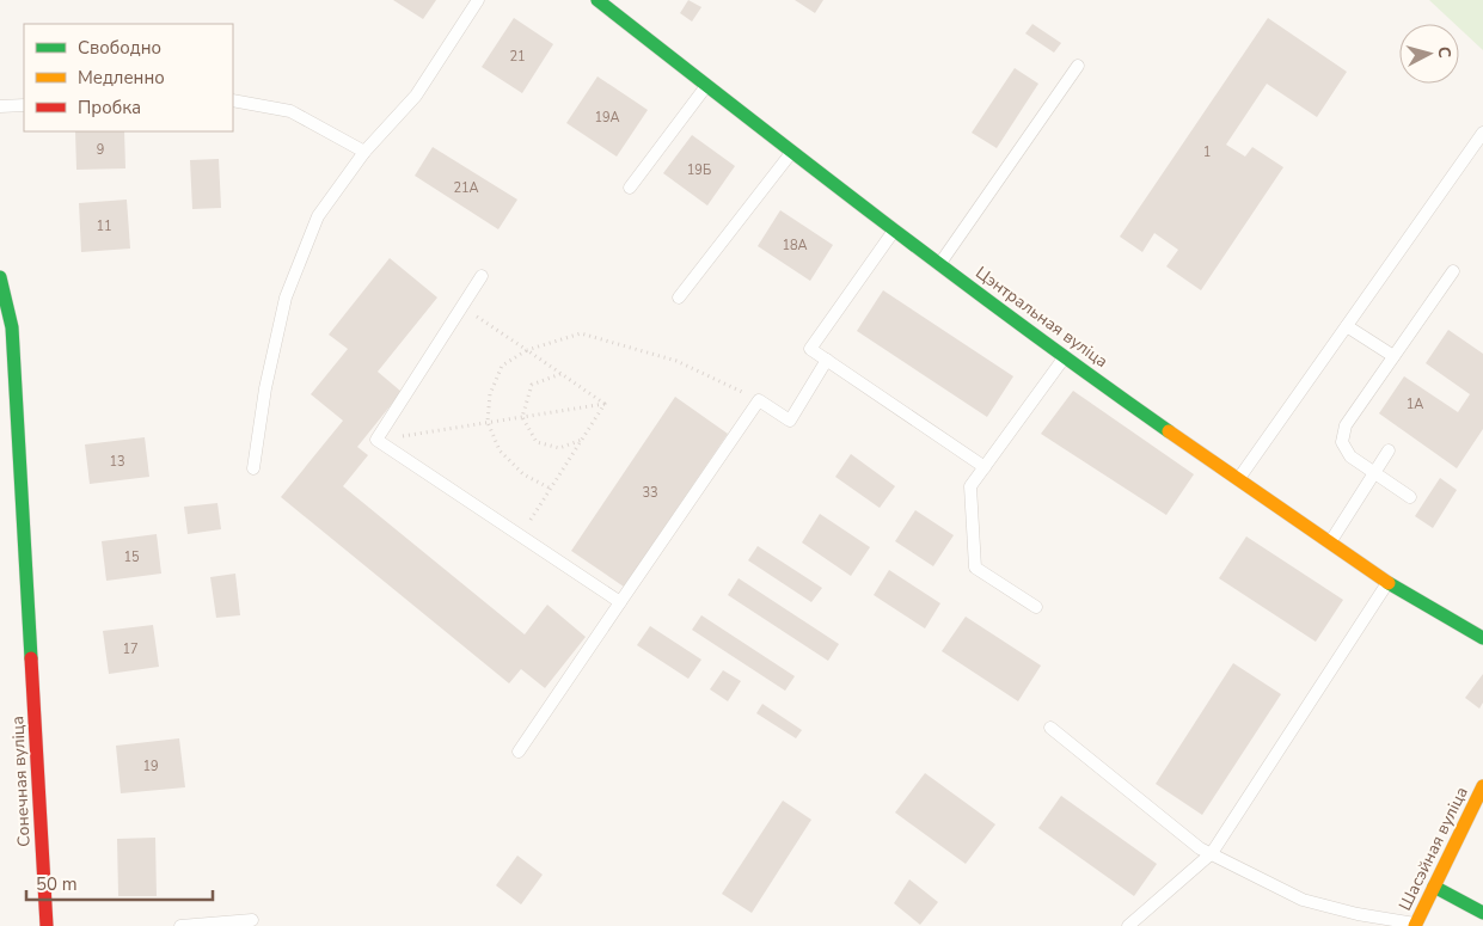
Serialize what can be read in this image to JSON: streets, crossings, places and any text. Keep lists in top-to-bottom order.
{
  "streets": {
    "street": ["Цэнтральная вуліца", "Сонечная вуліца", "Шасэйная вуліца"]
  },
  "house_numbers": [
    "21",
    "19А",
    "9",
    "1",
    "19Б",
    "21А",
    "11",
    "18А",
    "1А",
    "13",
    "33",
    "15",
    "17",
    "19"
  ],
  "legend": ["Свободно", "Медленно", "Пробка"],
  "scale_bar": "50 m",
  "north": "right"
}
